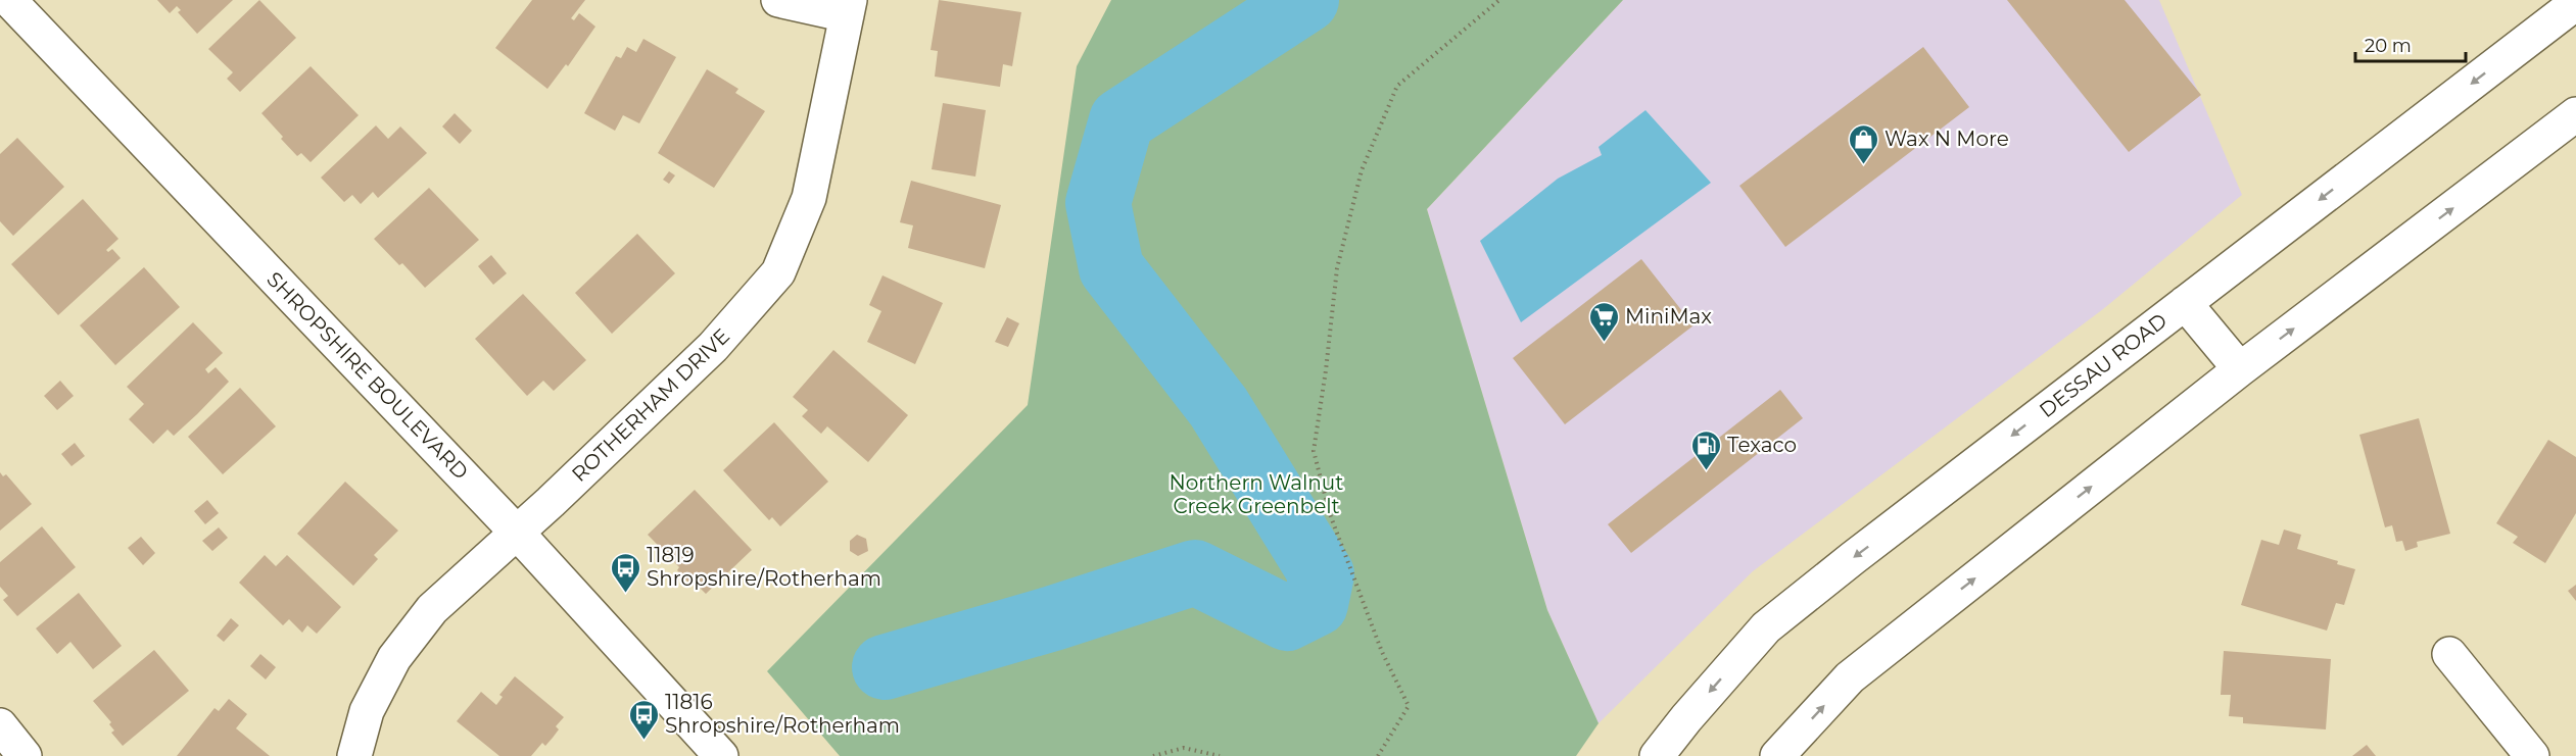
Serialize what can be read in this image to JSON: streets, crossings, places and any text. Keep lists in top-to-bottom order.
{
  "streets": {
    "main road": ["DESSAU ROAD", "SHROPSHIRE BOULEVARD", "ROTHERHAM DRIVE"]
  },
  "crossings": [
    ["SHROPSHIRE BOULEVARD", "ROTHERHAM DRIVE"]
  ],
  "parks": ["Northern Walnut Creek Greenbelt"],
  "places": {
    "shop": ["Wax N More"],
    "supermarket": ["MiniMax"],
    "fuel station": ["Texaco"],
    "bus stop": ["11819 Shropshire/Rotherham", "11816 Shropshire/Rotherham"]
  },
  "scale_bar": "20 m"
}
